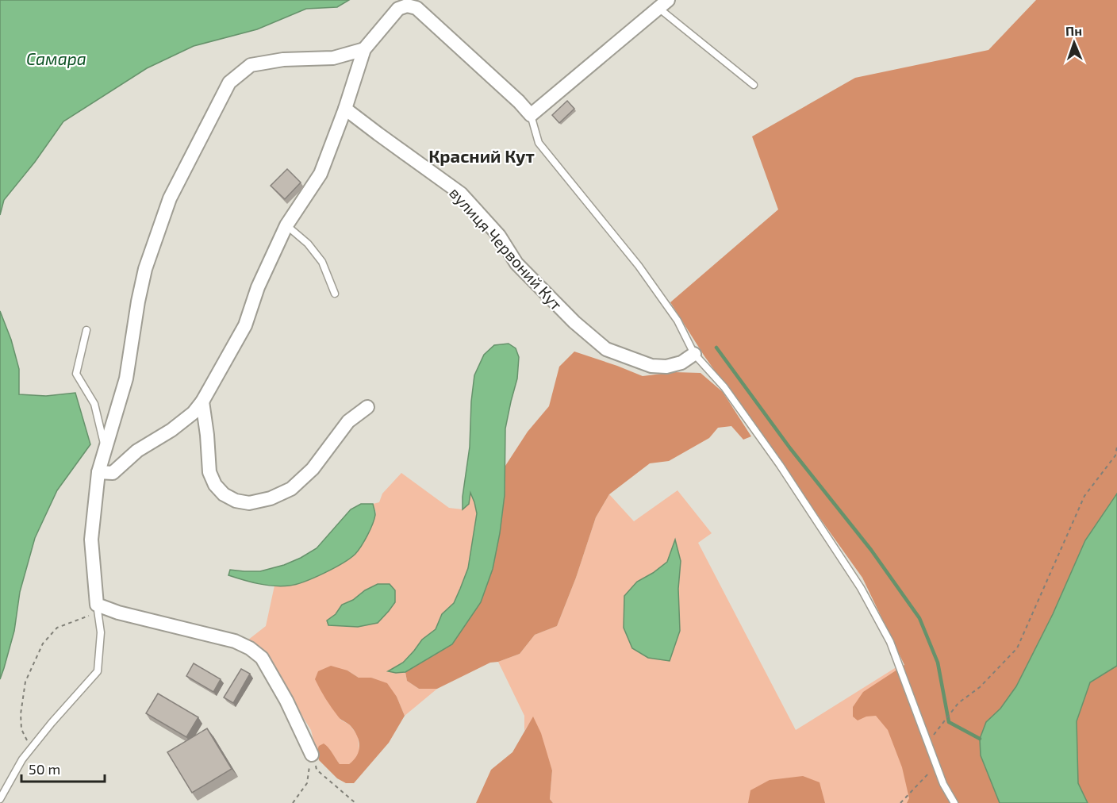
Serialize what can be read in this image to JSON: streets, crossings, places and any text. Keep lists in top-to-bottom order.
{
  "streets": {
    "street": ["вулиця Червоний Кут"]
  },
  "districts": ["Красний Кут"],
  "water": ["Самара"],
  "scale_bar": "50 m",
  "north": "top"
}
